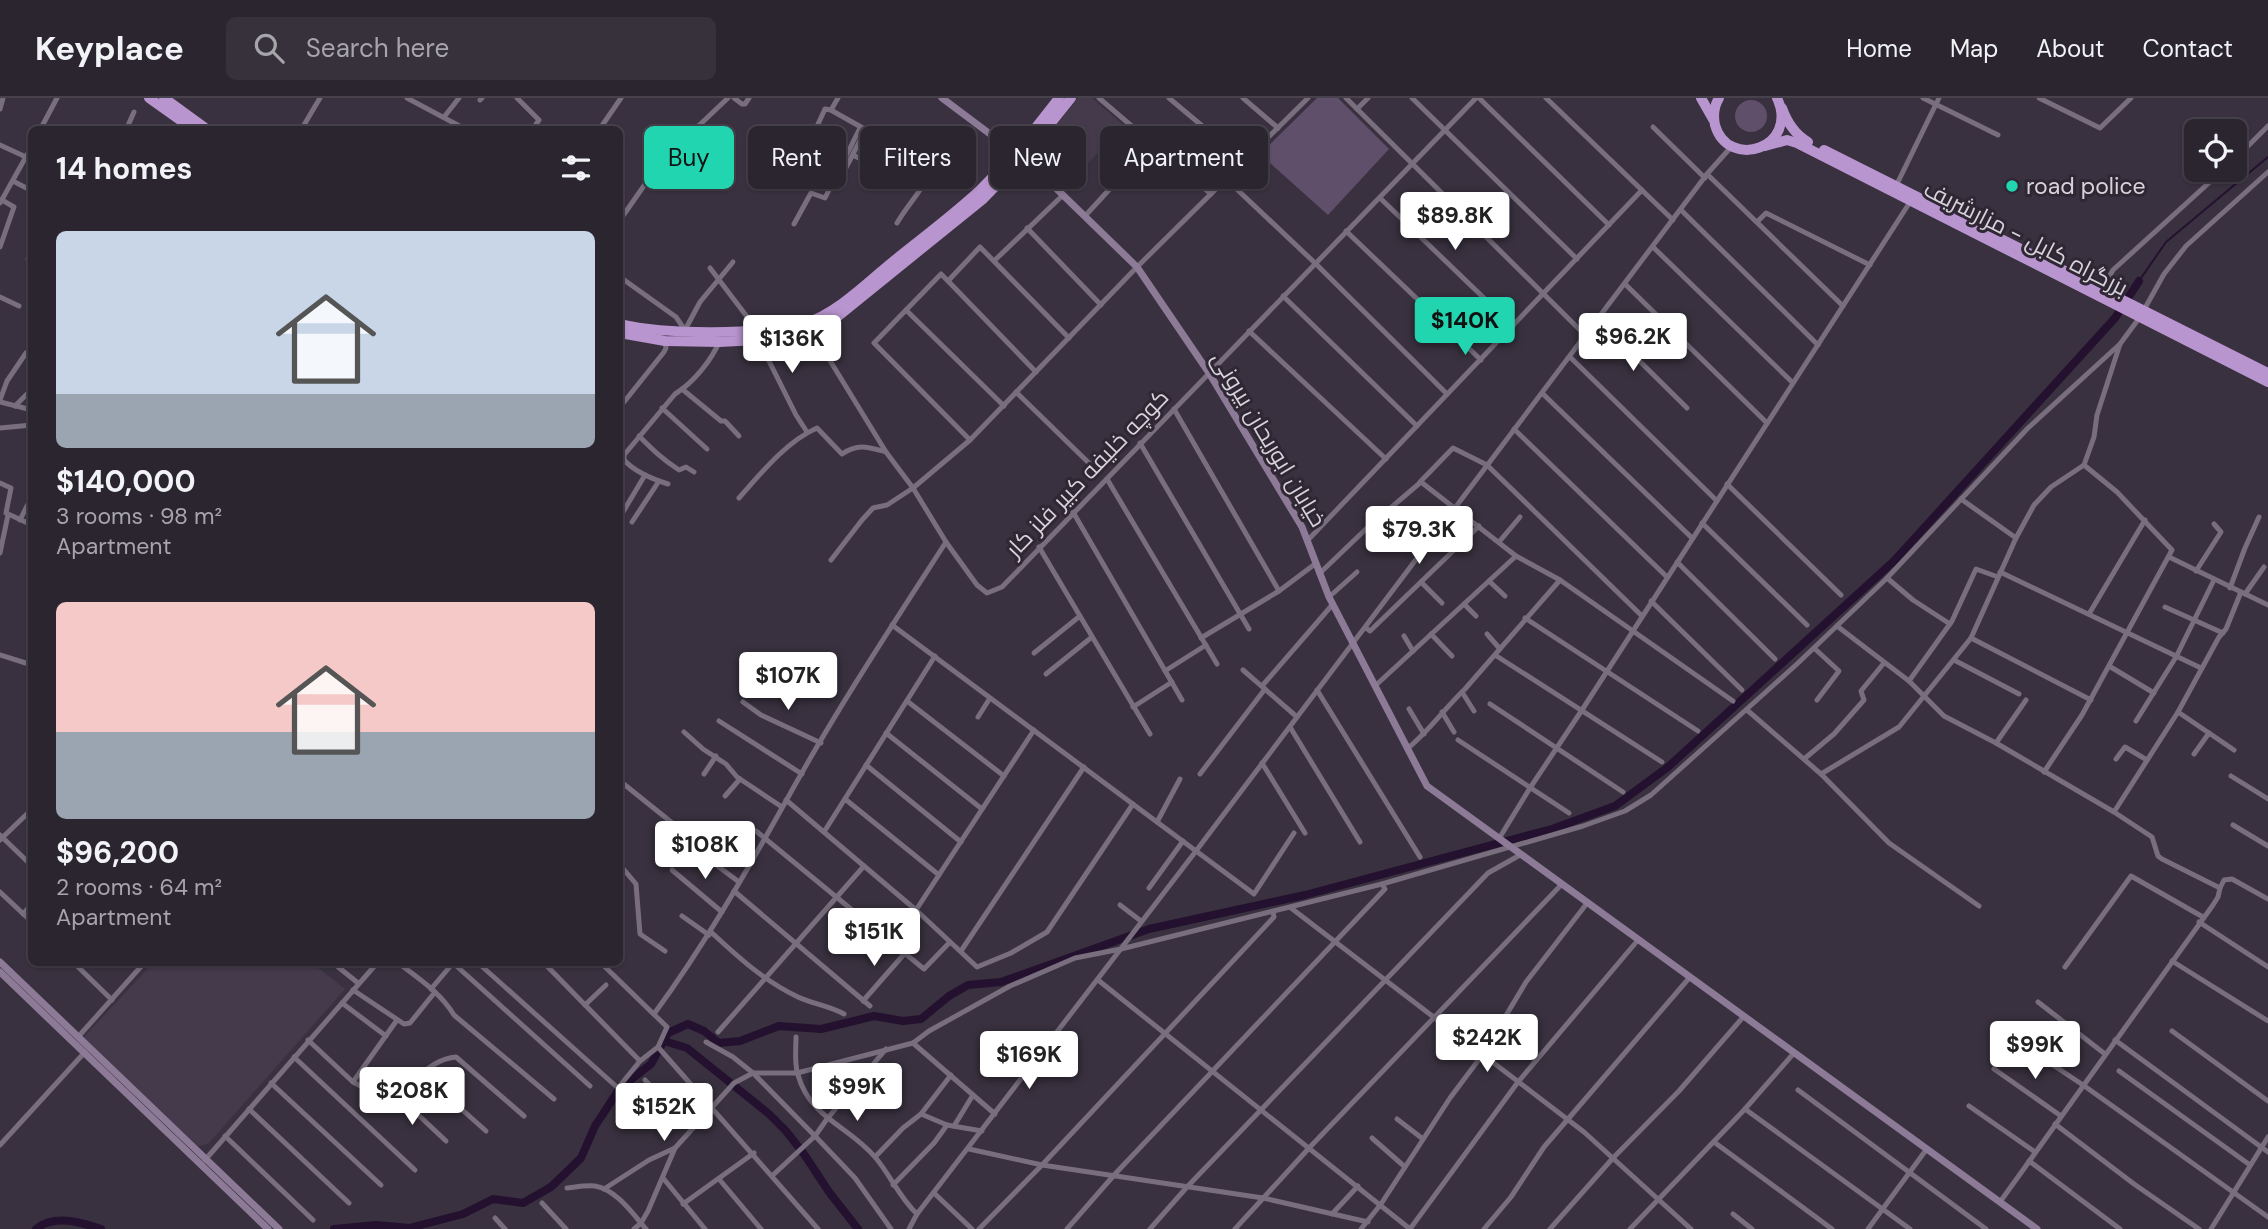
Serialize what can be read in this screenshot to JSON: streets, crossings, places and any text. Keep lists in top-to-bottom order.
{
  "streets": {
    "highway": ["بزرگراه کابل - مزارشریف"],
    "street": ["خیابان ابوریحان بیرونی", "کوچه خلیفه کبیر فلز کار"]
  },
  "crossings": [
    ["خیابان ابوریحان بیرونی", "کوچه خلیفه کبیر فلز کار"]
  ],
  "places": ["road police"],
  "page": {
    "header": "Keyplace",
    "search": "Search here",
    "nav": [
      "Home",
      "Map",
      "About",
      "Contact"
    ],
    "chip": [
      "Buy",
      "Rent",
      "Filters",
      "New",
      "Apartment"
    ],
    "heading": "14 homes",
    "price": [
      "$89.8K",
      "$140K",
      "$96.2K",
      "$136K",
      "$79.3K",
      "$107K",
      "$108K",
      "$151K",
      "$242K",
      "$99K",
      "$169K",
      "$99K",
      "$208K",
      "$152K"
    ],
    "list": [
      {
        "name": "$140,000",
        "note": "3 rooms · 98 m² · Apartment"
      },
      {
        "name": "$96,200",
        "note": "2 rooms · 64 m² · Apartment"
      }
    ]
  }
}
